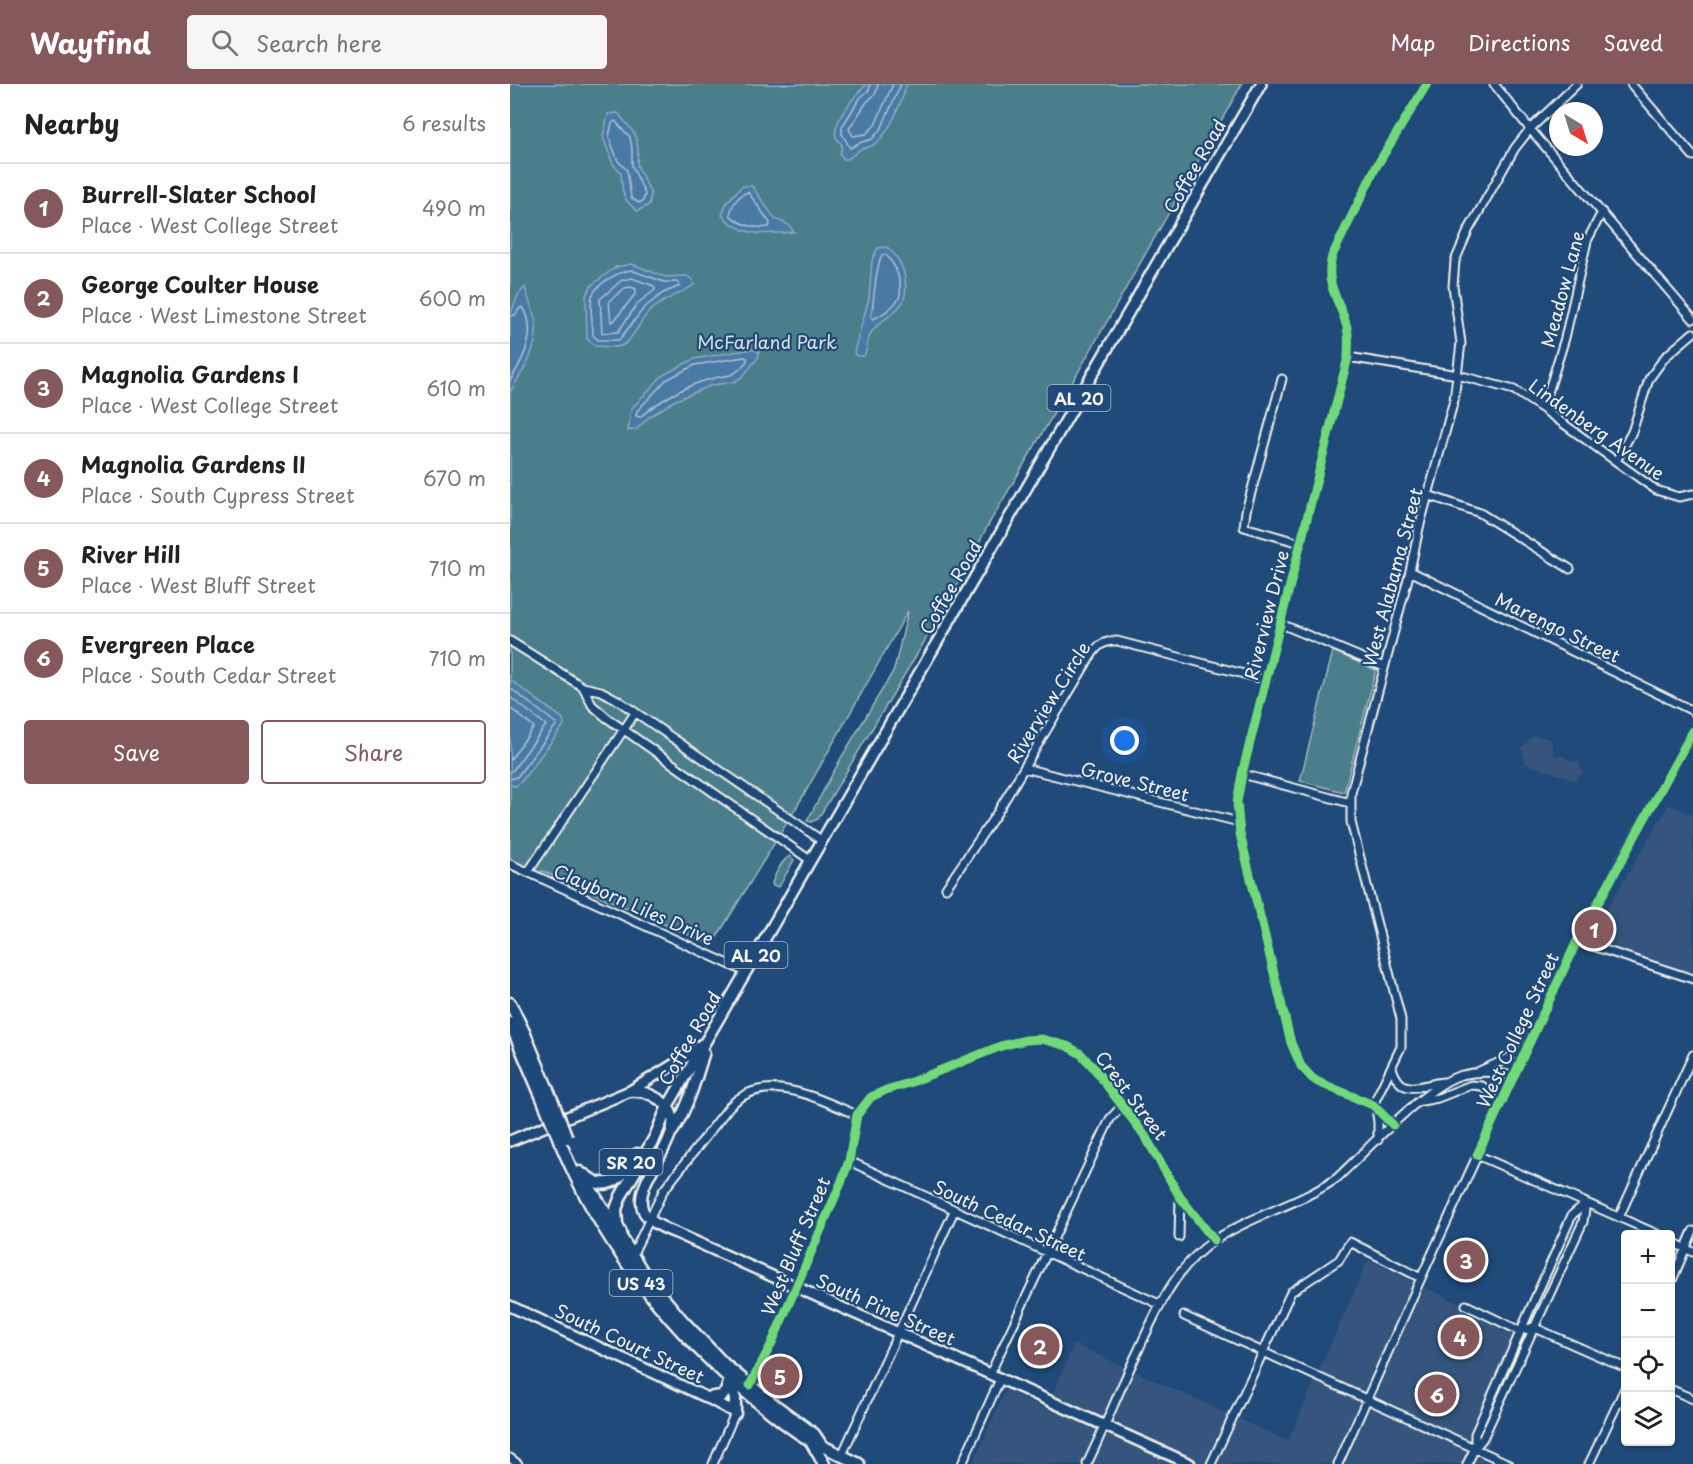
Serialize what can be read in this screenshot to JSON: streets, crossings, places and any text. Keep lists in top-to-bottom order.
{
  "streets": {
    "highway": ["SR 20", "US 43"],
    "main road": [
      "Coffee Road",
      "AL 20",
      "South Pine Street",
      "South Court Street"
    ],
    "street": [
      "Meadow Lane",
      "Lindenberg Avenue",
      "West Alabama Street",
      "Riverview Drive",
      "Marengo Street",
      "Riverview Circle",
      "Grove Street",
      "Clayborn Liles Drive",
      "West College Street",
      "Crest Street",
      "South Cedar Street",
      "West Bluff Street"
    ]
  },
  "crossings": [
    ["Coffee Road", "Clayborn Liles Drive"],
    ["Coffee Road", "SR 20"],
    ["Meadow Lane", "Lindenberg Avenue"],
    ["Lindenberg Avenue", "West Alabama Street"],
    ["Lindenberg Avenue", "Riverview Drive"],
    ["West Alabama Street", "Riverview Drive"],
    ["West Alabama Street", "Marengo Street"],
    ["Riverview Drive", "Riverview Circle"],
    ["Riverview Drive", "Grove Street"],
    ["Riverview Circle", "Grove Street"],
    ["Crest Street", "West Bluff Street"],
    ["SR 20", "US 43"],
    ["South Cedar Street", "West Bluff Street"],
    ["West Bluff Street", "US 43"],
    ["West Bluff Street", "South Pine Street"]
  ],
  "parks": ["McFarland Park"],
  "north": "bottom right",
  "page": {
    "header": "Wayfind",
    "search": "Search here",
    "nav": ["Map", "Directions", "Saved"],
    "heading": ["Nearby", "6 results"],
    "list": [
      {
        "mark": "1",
        "name": "Burrell-Slater School",
        "note": "Place · West College Street",
        "value": "490 m"
      },
      {
        "mark": "2",
        "name": "George Coulter House",
        "note": "Place · West Limestone Street",
        "value": "600 m"
      },
      {
        "mark": "3",
        "name": "Magnolia Gardens I",
        "note": "Place · West College Street",
        "value": "610 m"
      },
      {
        "mark": "4",
        "name": "Magnolia Gardens II",
        "note": "Place · South Cypress Street",
        "value": "670 m"
      },
      {
        "mark": "5",
        "name": "River Hill",
        "note": "Place · West Bluff Street",
        "value": "710 m"
      },
      {
        "mark": "6",
        "name": "Evergreen Place",
        "note": "Place · South Cedar Street",
        "value": "710 m"
      }
    ],
    "buttons": ["Save", "Share"],
    "pins": [
      "1",
      "3",
      "4",
      "2",
      "5",
      "6"
    ],
    "map_buttons": ["+", "−"]
  }
}
